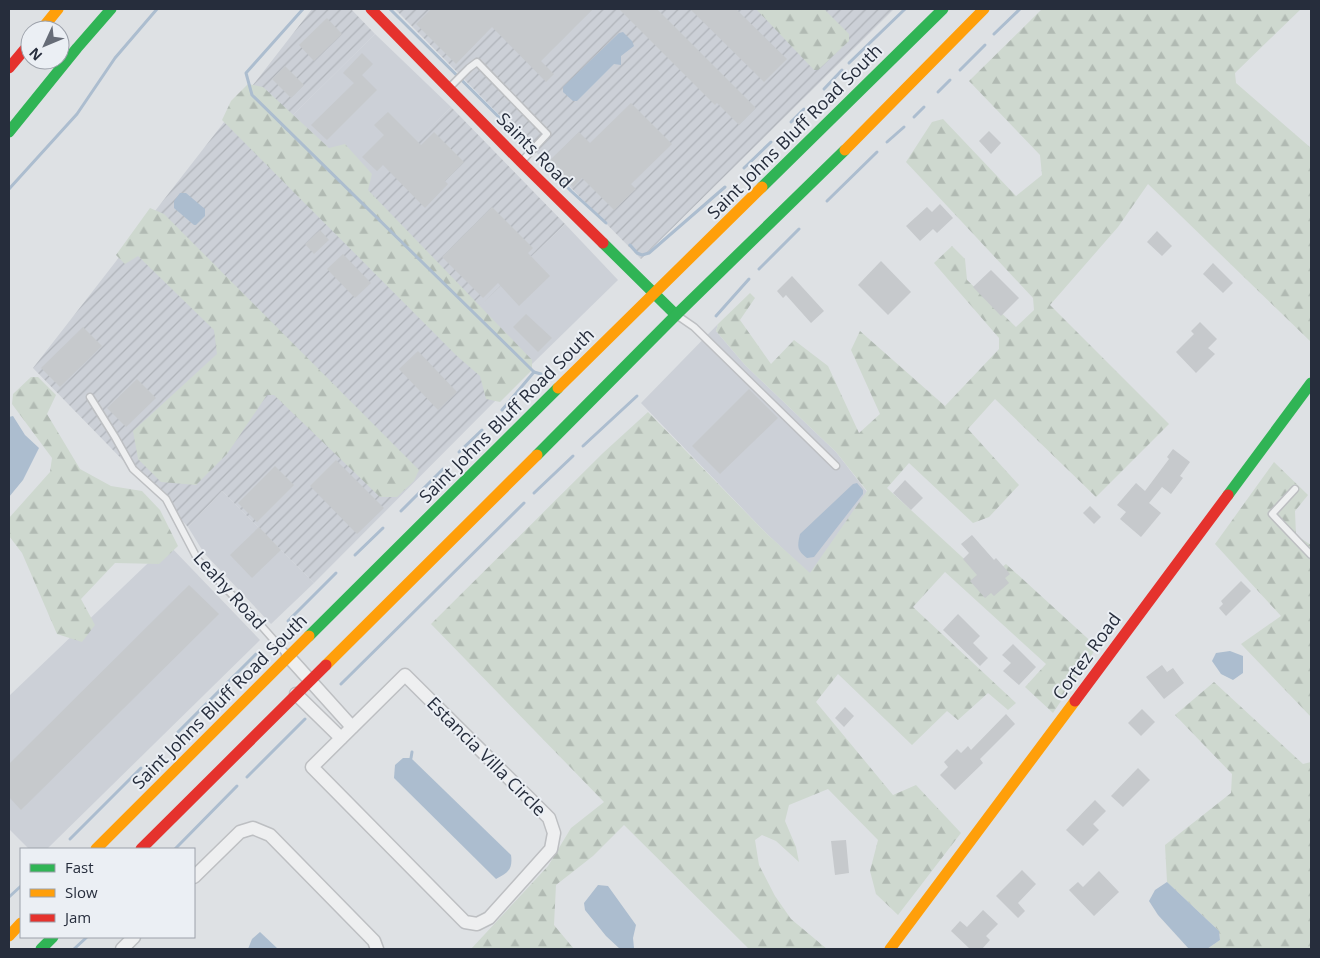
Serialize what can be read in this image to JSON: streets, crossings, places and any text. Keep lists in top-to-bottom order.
{
  "streets": {
    "main road": ["Saint Johns Bluff Road South", "Saints Road", "Cortez Road"],
    "street": ["Leahy Road", "Estancia Villa Circle"]
  },
  "crossings": [
    ["Saint Johns Bluff Road South", "Saints Road"],
    ["Saint Johns Bluff Road South", "Leahy Road"],
    ["Leahy Road", "Estancia Villa Circle"]
  ],
  "legend": ["Fast", "Slow", "Jam"],
  "north": "bottom left"
}
